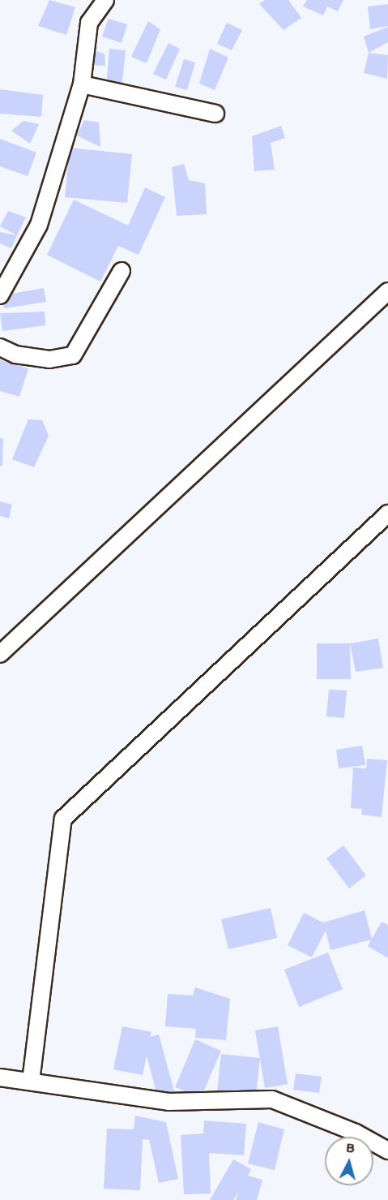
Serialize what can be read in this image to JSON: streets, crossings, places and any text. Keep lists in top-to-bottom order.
{
  "north": "top"
}
